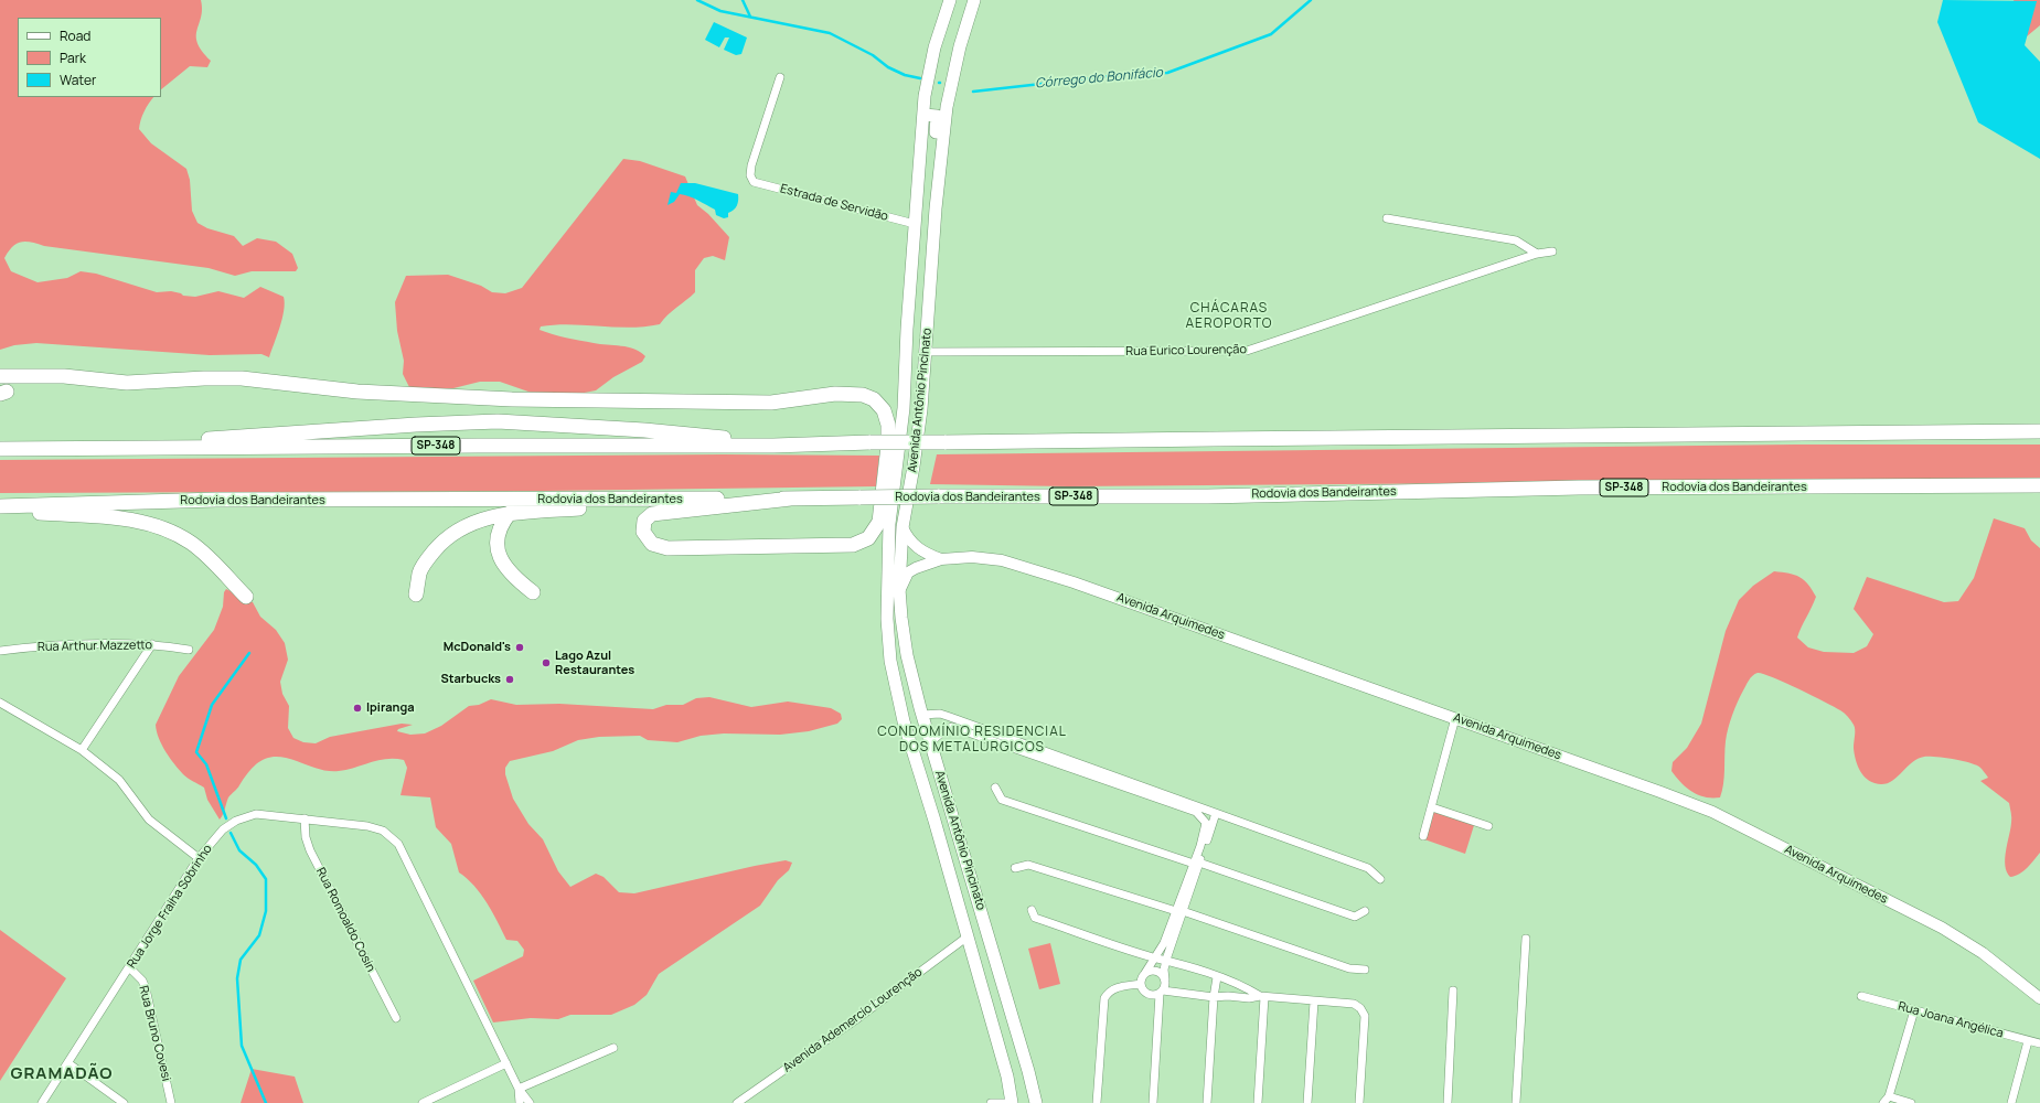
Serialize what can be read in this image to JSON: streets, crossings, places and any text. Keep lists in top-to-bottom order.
{
  "streets": {
    "highway": ["SP-348", "Rodovia dos Bandeirantes"],
    "main road": ["Avenida Antônio Pincinato", "Avenida Arquimedes"],
    "street": [
      "Estrada de Servidão",
      "Rua Eurico Lourenção",
      "Rua Arthur Mazzetto",
      "Rua Jorge Fraiha Sobrinho",
      "Rua Romoaldo Cosin",
      "Avenida Ademercio Lourenção",
      "Rua Joana Angélica",
      "Rua Bruno Covesi"
    ]
  },
  "crossings": [
    ["Estrada de Servidão", "Avenida Antônio Pincinato"],
    ["Rua Eurico Lourenção", "Avenida Antônio Pincinato"],
    ["Avenida Antônio Pincinato", "Avenida Arquimedes"],
    ["Avenida Antônio Pincinato", "Avenida Ademercio Lourenção"],
    ["Rua Jorge Fraiha Sobrinho", "Rua Romoaldo Cosin"],
    ["Rua Jorge Fraiha Sobrinho", "Rua Bruno Covesi"]
  ],
  "districts": ["CHÁCARAS AEROPORTO", "CONDOMÍNIO RESIDENCIAL DOS METALÚRGICOS", "GRAMADÃO"],
  "water": ["Córrego do Bonifácio"],
  "places": [
    "McDonald's",
    "Lago Azul Restaurantes",
    "Starbucks",
    "Ipiranga"
  ],
  "legend": ["Road", "Park", "Water"]
}
